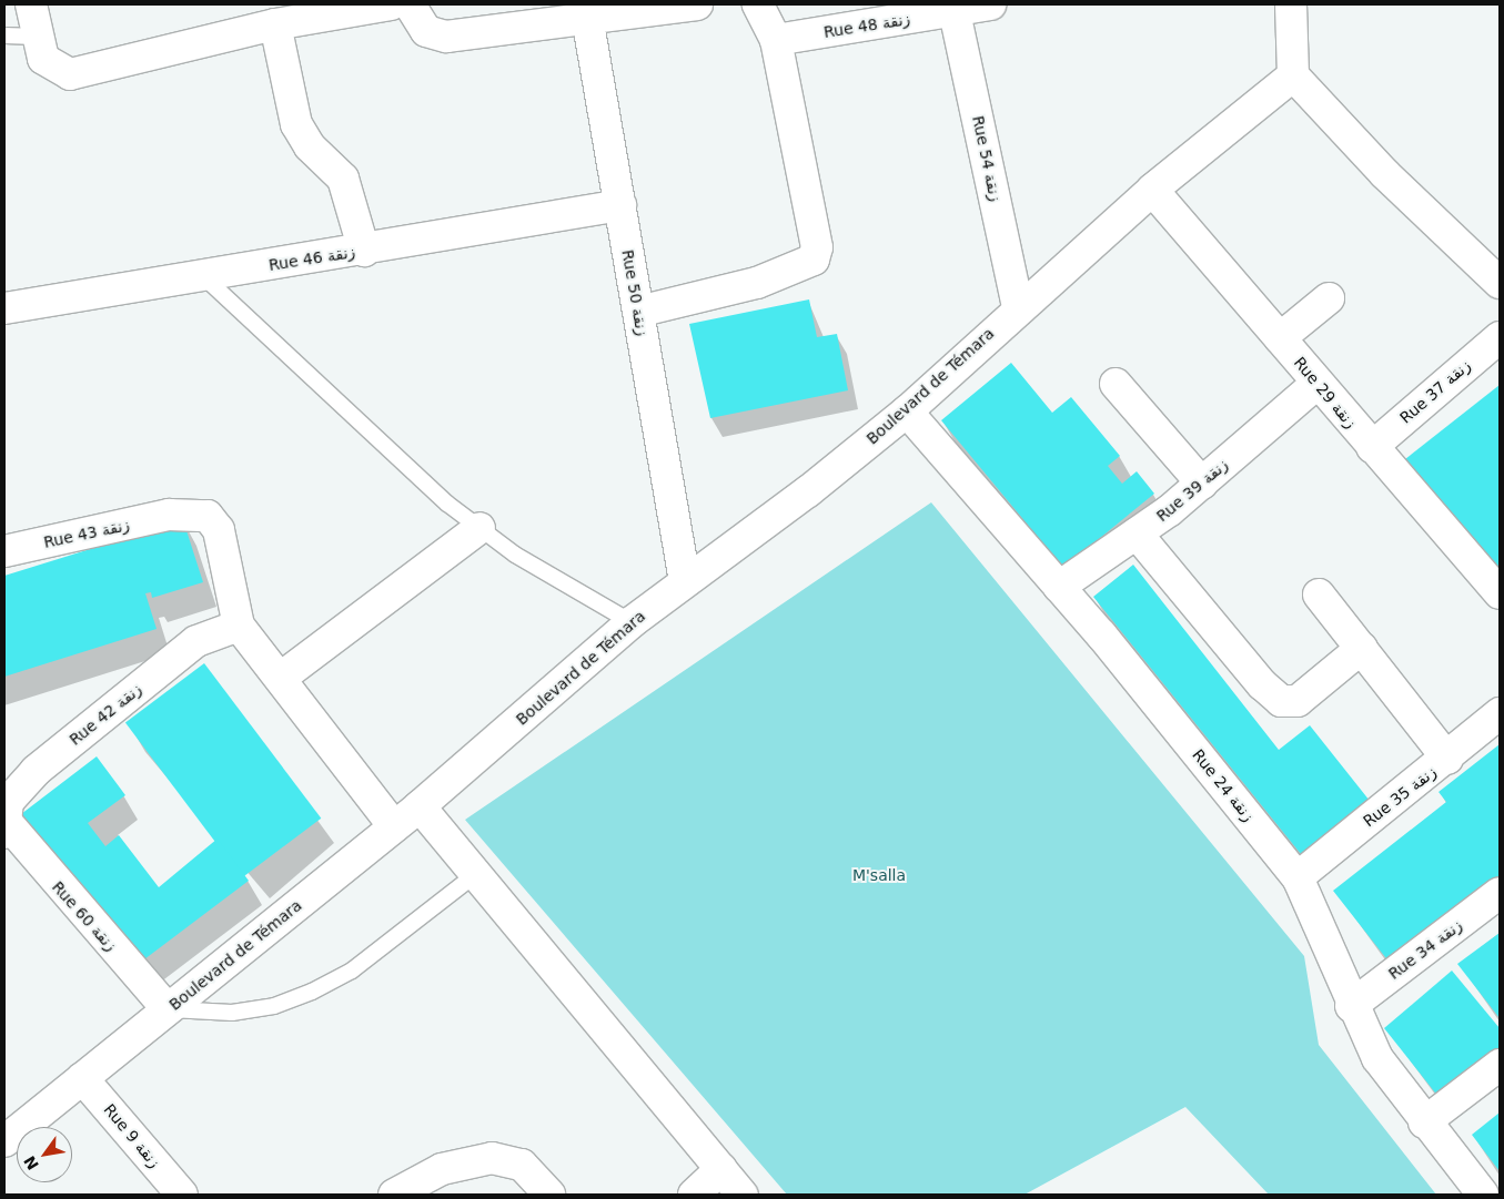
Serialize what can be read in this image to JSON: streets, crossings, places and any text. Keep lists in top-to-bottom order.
{
  "streets": {
    "street": [
      "Rue 48 زنقة",
      "Rue 54 زنقة",
      "Rue 46 زنقة",
      "Rue 50 زنقة",
      "Boulevard de Témara",
      "Rue 37 زنقة",
      "Rue 29 زنقة",
      "Rue 39 زنقة",
      "Rue 43 زنقة",
      "Rue 42 زنقة",
      "Rue 24 زنقة",
      "Rue 35 زنقة",
      "Rue 60 زنقة",
      "Rue 34 زنقة",
      "Rue 9 زنقة"
    ]
  },
  "crossings": [
    ["Rue 48 زنقة", "Rue 54 زنقة"],
    ["Rue 54 زنقة", "Boulevard de Témara"],
    ["Rue 46 زنقة", "Rue 50 زنقة"],
    ["Rue 50 زنقة", "Boulevard de Témara"],
    ["Boulevard de Témara", "Rue 29 زنقة"],
    ["Boulevard de Témara", "Rue 24 زنقة"],
    ["Boulevard de Témara", "Rue 60 زنقة"],
    ["Boulevard de Témara", "Rue 9 زنقة"],
    ["Rue 37 زنقة", "Rue 29 زنقة"],
    ["Rue 29 زنقة", "Rue 39 زنقة"],
    ["Rue 39 زنقة", "Rue 24 زنقة"],
    ["Rue 43 زنقة", "Rue 42 زنقة"],
    ["Rue 42 زنقة", "Rue 60 زنقة"],
    ["Rue 24 زنقة", "Rue 35 زنقة"],
    ["Rue 24 زنقة", "Rue 34 زنقة"]
  ],
  "parks": ["M'salla"],
  "north": "bottom left"
}
